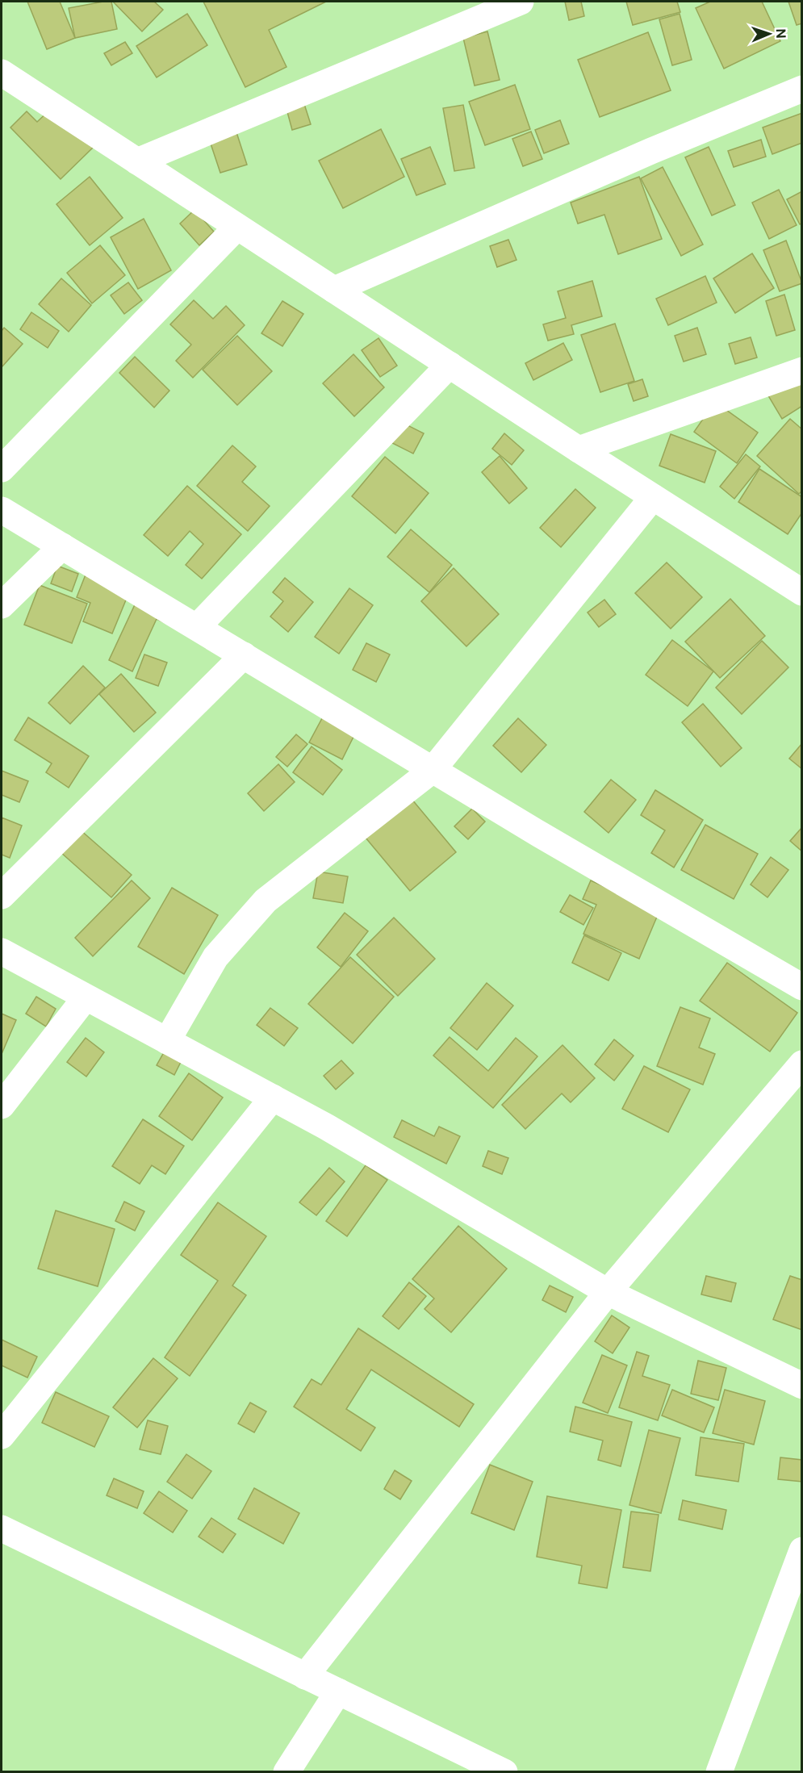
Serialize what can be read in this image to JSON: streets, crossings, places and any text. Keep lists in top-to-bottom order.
{
  "north": "right"
}
